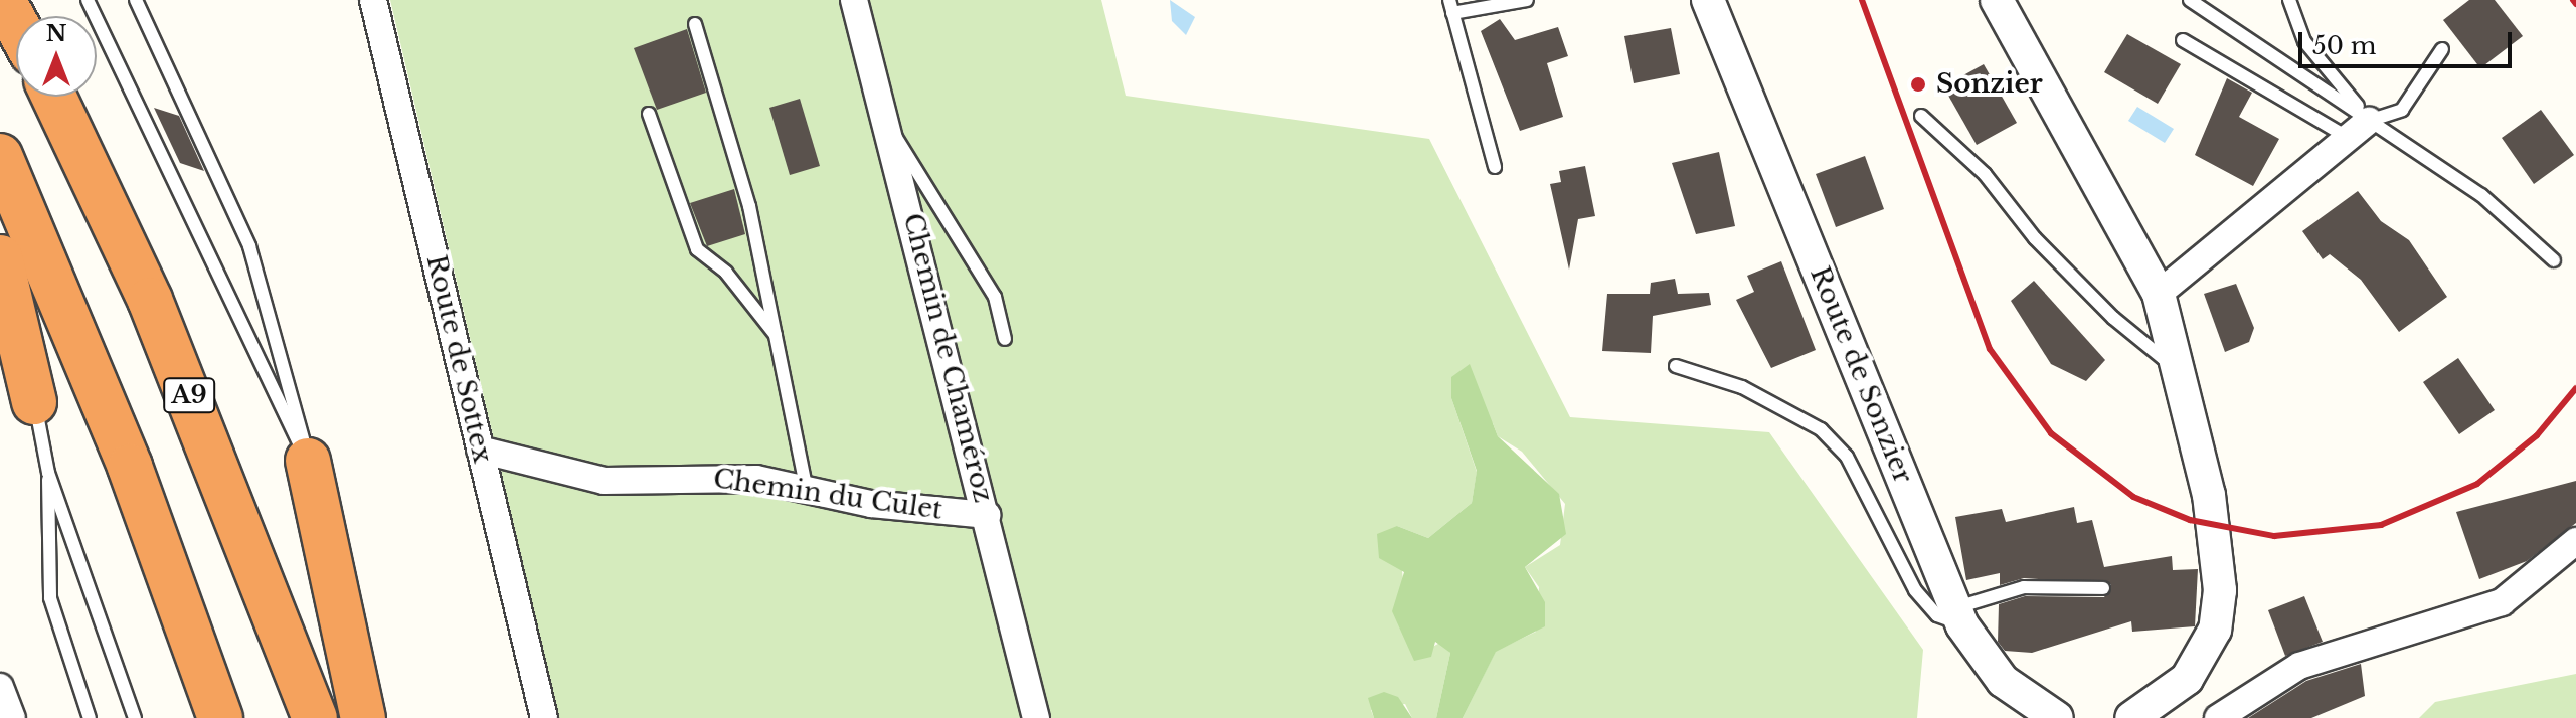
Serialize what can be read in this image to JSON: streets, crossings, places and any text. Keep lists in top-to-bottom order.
{
  "streets": {
    "highway": ["A9"],
    "street": [
      "Chemin de Chaméroz",
      "Route de Sottex",
      "Route de Sonzier",
      "Chemin du Culet"
    ]
  },
  "crossings": [
    ["Chemin de Chaméroz", "Chemin du Culet"],
    ["Route de Sottex", "Chemin du Culet"]
  ],
  "places": ["Sonzier"],
  "scale_bar": "50 m",
  "north": "top"
}
